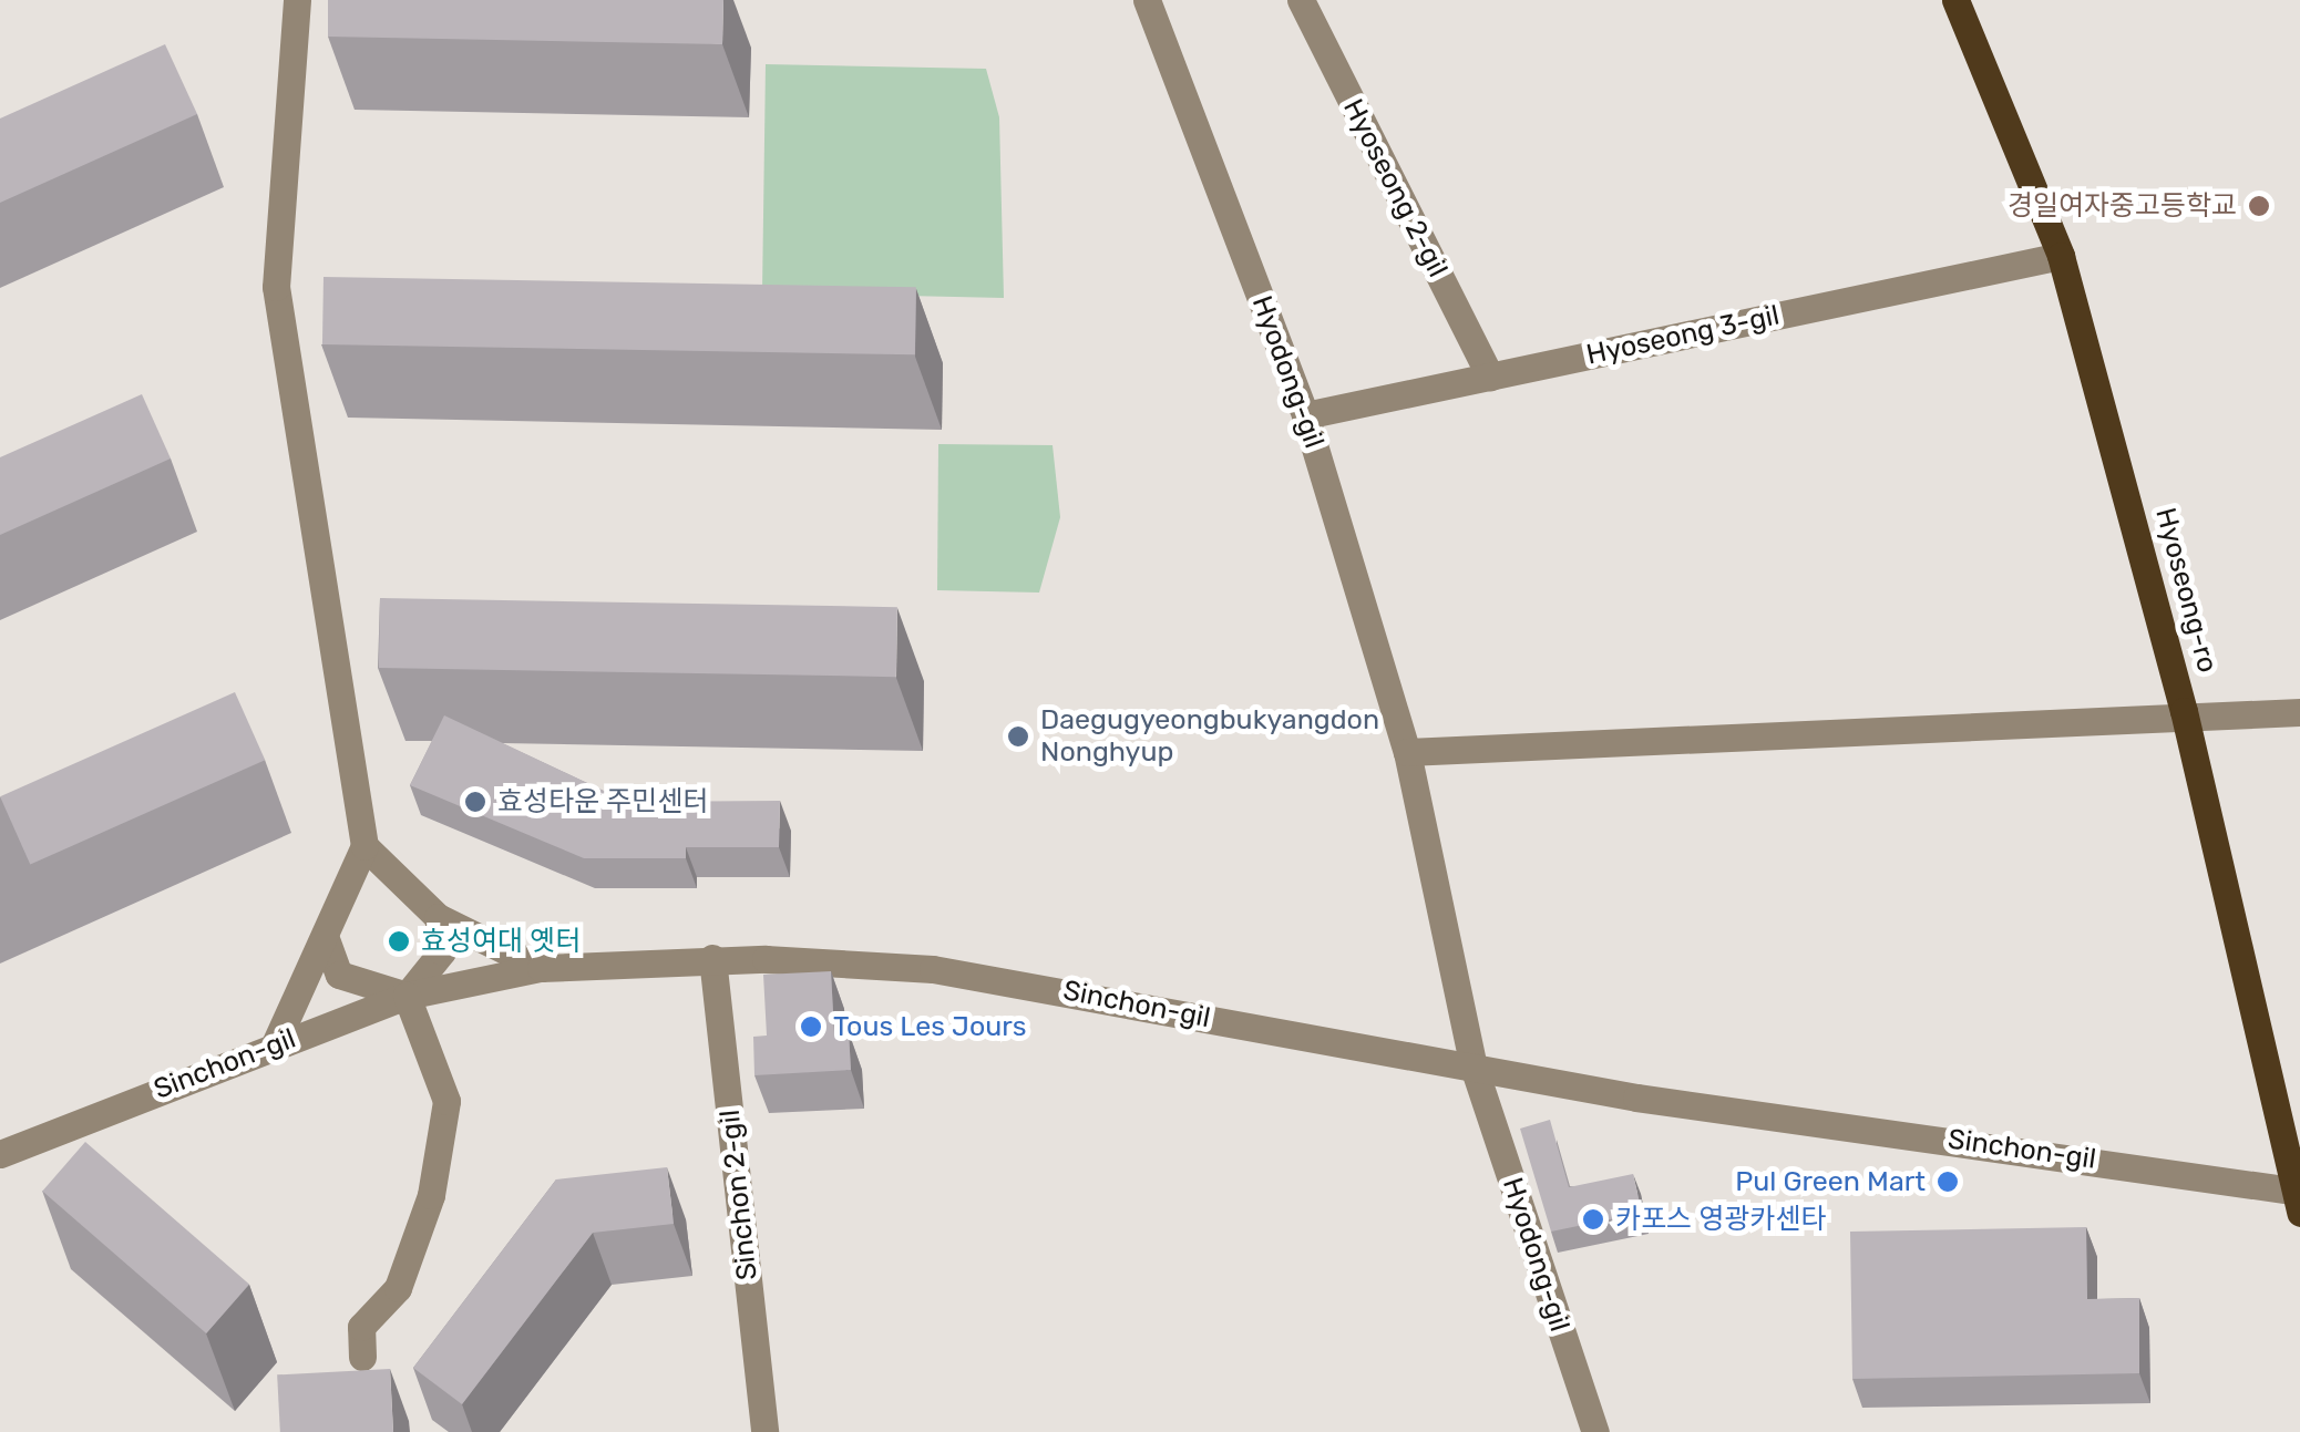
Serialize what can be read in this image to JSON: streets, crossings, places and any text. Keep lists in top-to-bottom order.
{
  "streets": {
    "main road": ["Hyoseong-ro"],
    "street": [
      "Hyoseong 2-gil",
      "Hyoseong 3-gil",
      "Hyodong-gil",
      "Sinchon-gil",
      "Sinchon 2-gil"
    ]
  },
  "crossings": [
    ["Hyoseong 2-gil", "Hyoseong 3-gil"],
    ["Hyoseong 3-gil", "Hyodong-gil"],
    ["Hyoseong 3-gil", "Hyoseong-ro"],
    ["Hyodong-gil", "Sinchon-gil"],
    ["Hyoseong-ro", "Sinchon-gil"],
    ["Sinchon-gil", "Sinchon 2-gil"]
  ],
  "places": [
    "경일여자중고등학교",
    "Daegugyeongbukyangdon Nonghyup",
    "효성타운 주민센터",
    "효성여대 옛터",
    "Tous Les Jours",
    "Pul Green Mart",
    "카포스 영광카센타"
  ]
}
